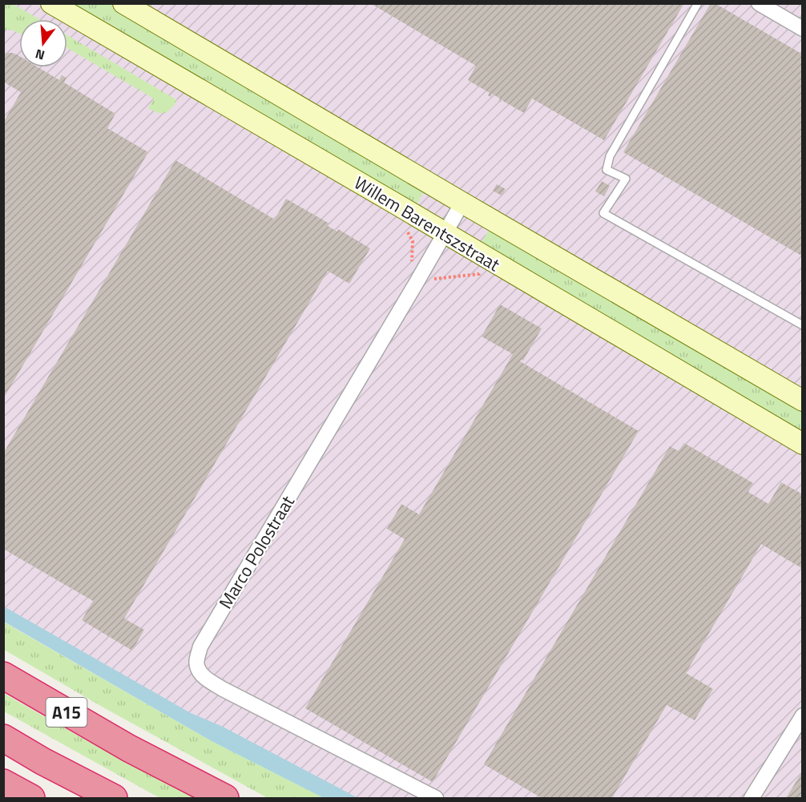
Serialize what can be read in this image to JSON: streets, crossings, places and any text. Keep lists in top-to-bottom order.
{
  "streets": {
    "highway": ["A15"],
    "main road": ["Willem Barentszstraat"],
    "street": ["Marco Polostraat"]
  },
  "crossings": [
    ["Willem Barentszstraat", "Marco Polostraat"]
  ],
  "north": "bottom"
}
